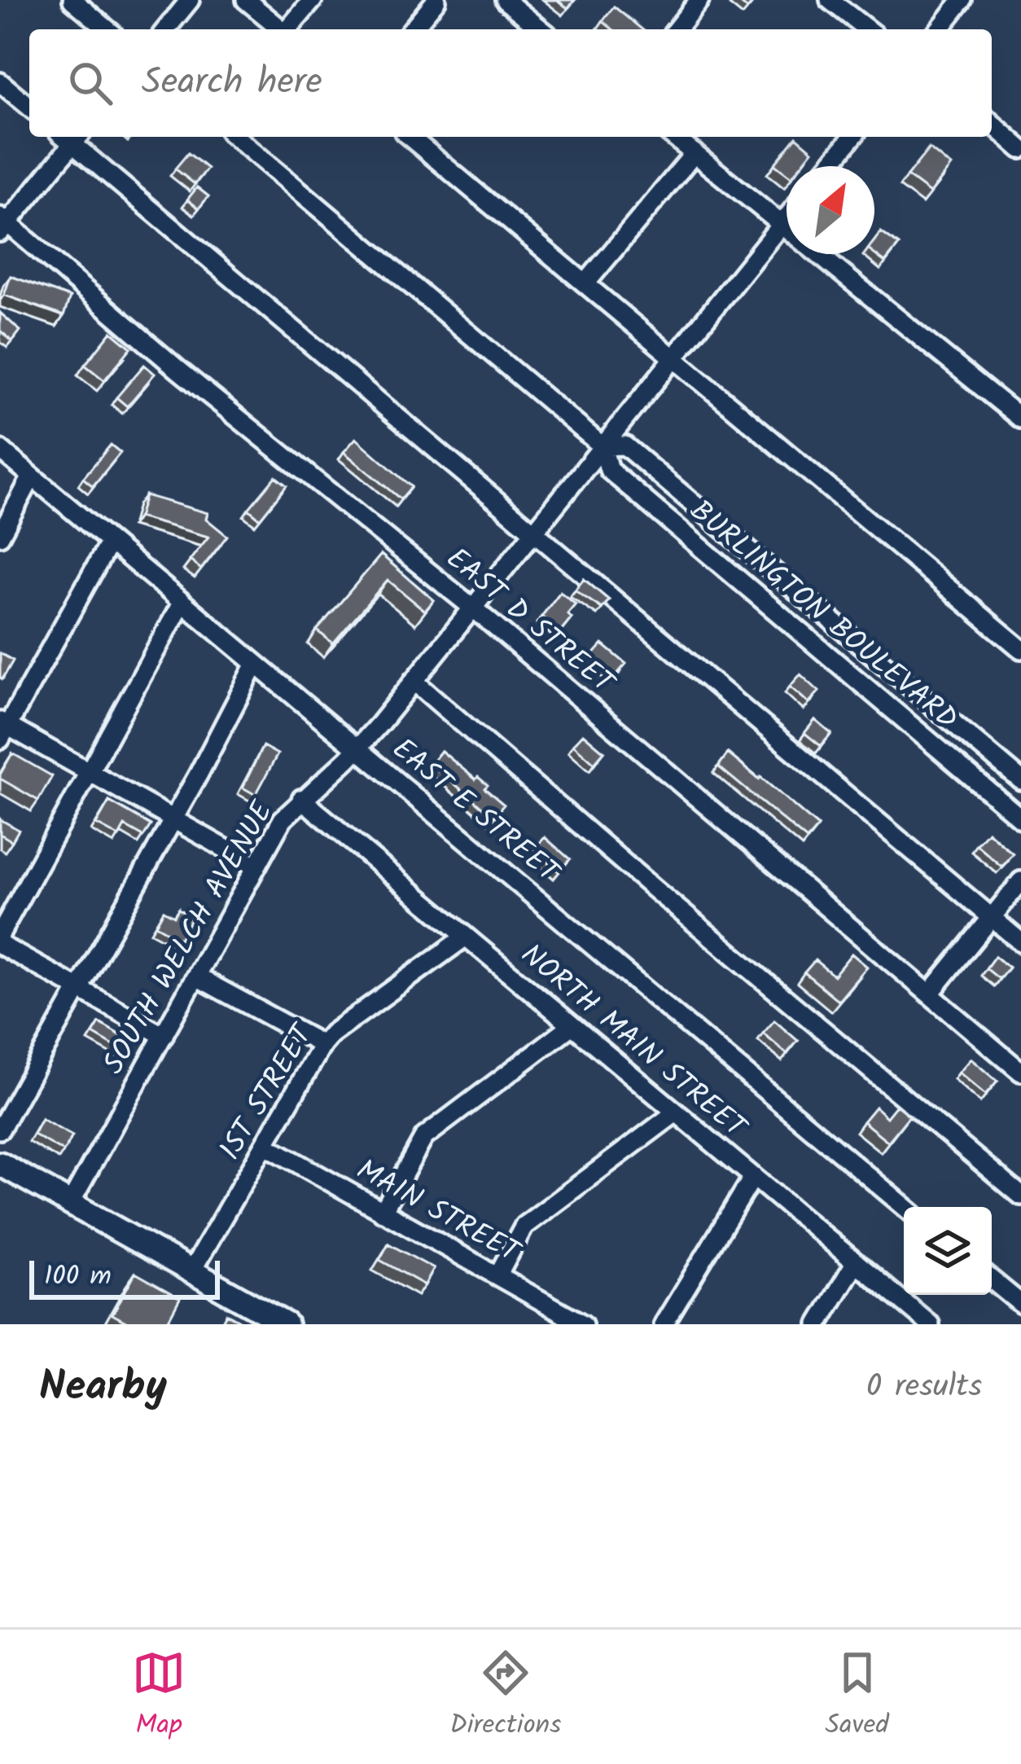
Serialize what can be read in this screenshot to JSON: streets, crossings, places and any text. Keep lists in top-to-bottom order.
{
  "streets": {
    "street": [
      "BURLINGTON BOULEVARD",
      "EAST D STREET",
      "EAST E STREET",
      "SOUTH WELCH AVENUE",
      "NORTH MAIN STREET",
      "1ST STREET",
      "MAIN STREET"
    ]
  },
  "crossings": [
    ["BURLINGTON BOULEVARD", "SOUTH WELCH AVENUE"],
    ["EAST D STREET", "SOUTH WELCH AVENUE"],
    ["EAST E STREET", "SOUTH WELCH AVENUE"],
    ["SOUTH WELCH AVENUE", "NORTH MAIN STREET"],
    ["NORTH MAIN STREET", "1ST STREET"],
    ["1ST STREET", "MAIN STREET"]
  ],
  "scale_bar": "100 m",
  "north": "top right",
  "page": {
    "search": "Search here",
    "scale": "100 m",
    "heading": ["Nearby", "0 results"],
    "nav": ["Map", "Directions", "Saved"]
  }
}
